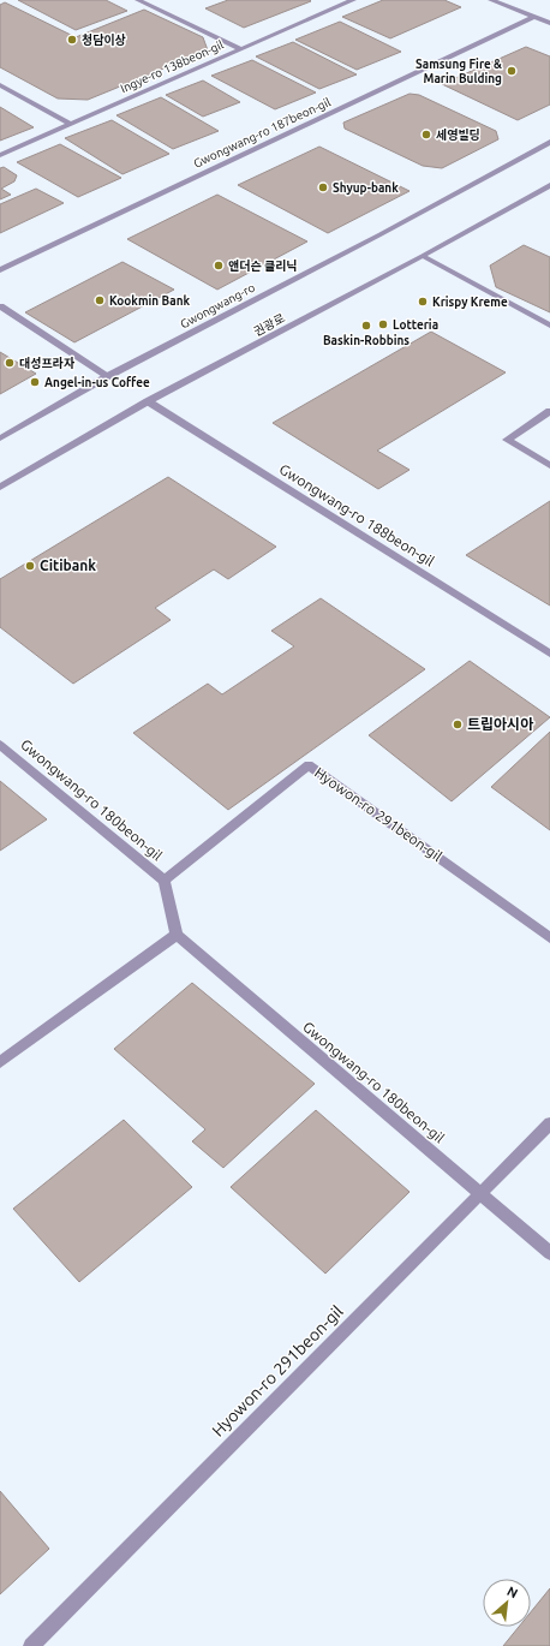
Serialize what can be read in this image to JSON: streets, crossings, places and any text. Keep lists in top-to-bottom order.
{
  "streets": {
    "street": [
      "Ingye-ro 138beon-gil",
      "Gwongwang-ro 187beon-gil",
      "Gwongwang-ro",
      "권광로",
      "Gwongwang-ro 188beon-gil",
      "Gwongwang-ro 180beon-gil",
      "Hyowon-ro 291beon-gil"
    ]
  },
  "crossings": [
    ["권광로", "Gwongwang-ro 188beon-gil"],
    ["Gwongwang-ro 180beon-gil", "Hyowon-ro 291beon-gil"]
  ],
  "places": [
    "청담이상",
    "Samsung Fire & Marin Bulding",
    "세영빌딩",
    "Shyup-bank",
    "앤더슨 클리닉",
    "Kookmin Bank",
    "Krispy Kreme",
    "Lotteria",
    "Baskin-Robbins",
    "대성프라자",
    "Angel-in-us Coffee",
    "Citibank",
    "트립아시아"
  ],
  "north": "top right"
}
